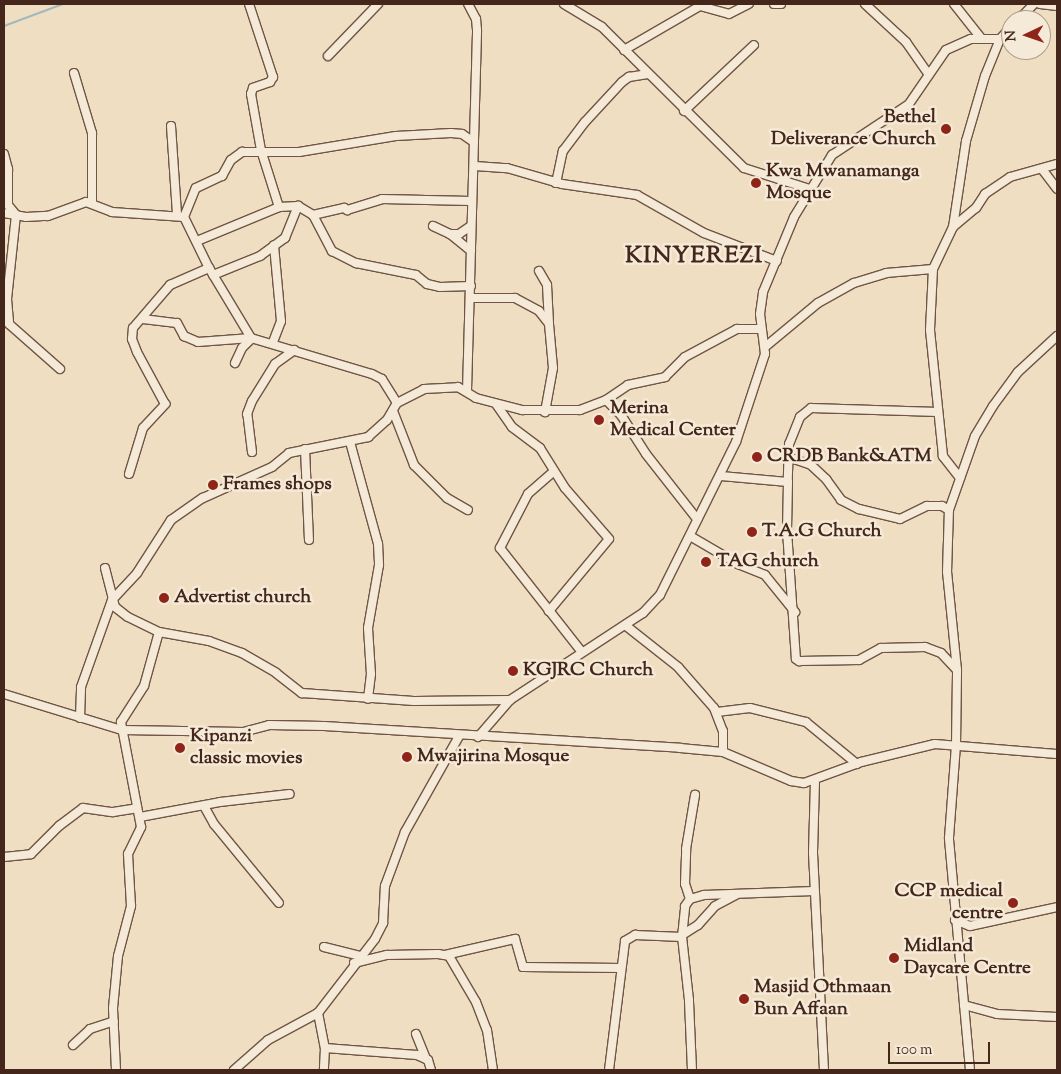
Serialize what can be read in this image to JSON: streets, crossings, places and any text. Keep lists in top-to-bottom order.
{
  "districts": ["KINYEREZI"],
  "places": [
    "Bethel Deliverance Church",
    "Kwa Mwanamanga Mosque",
    "Merina Medical Center",
    "CRDB Bank&ATM",
    "Frames shops",
    "T.A.G Church",
    "TAG church",
    "Advertist church",
    "KGJRC Church",
    "Kipanzi classic movies",
    "Mwajirina Mosque",
    "CCP medical centre",
    "Midland Daycare Centre",
    "Masjid Othmaan Bun Affaan"
  ],
  "scale_bar": "100 m",
  "north": "left"
}
